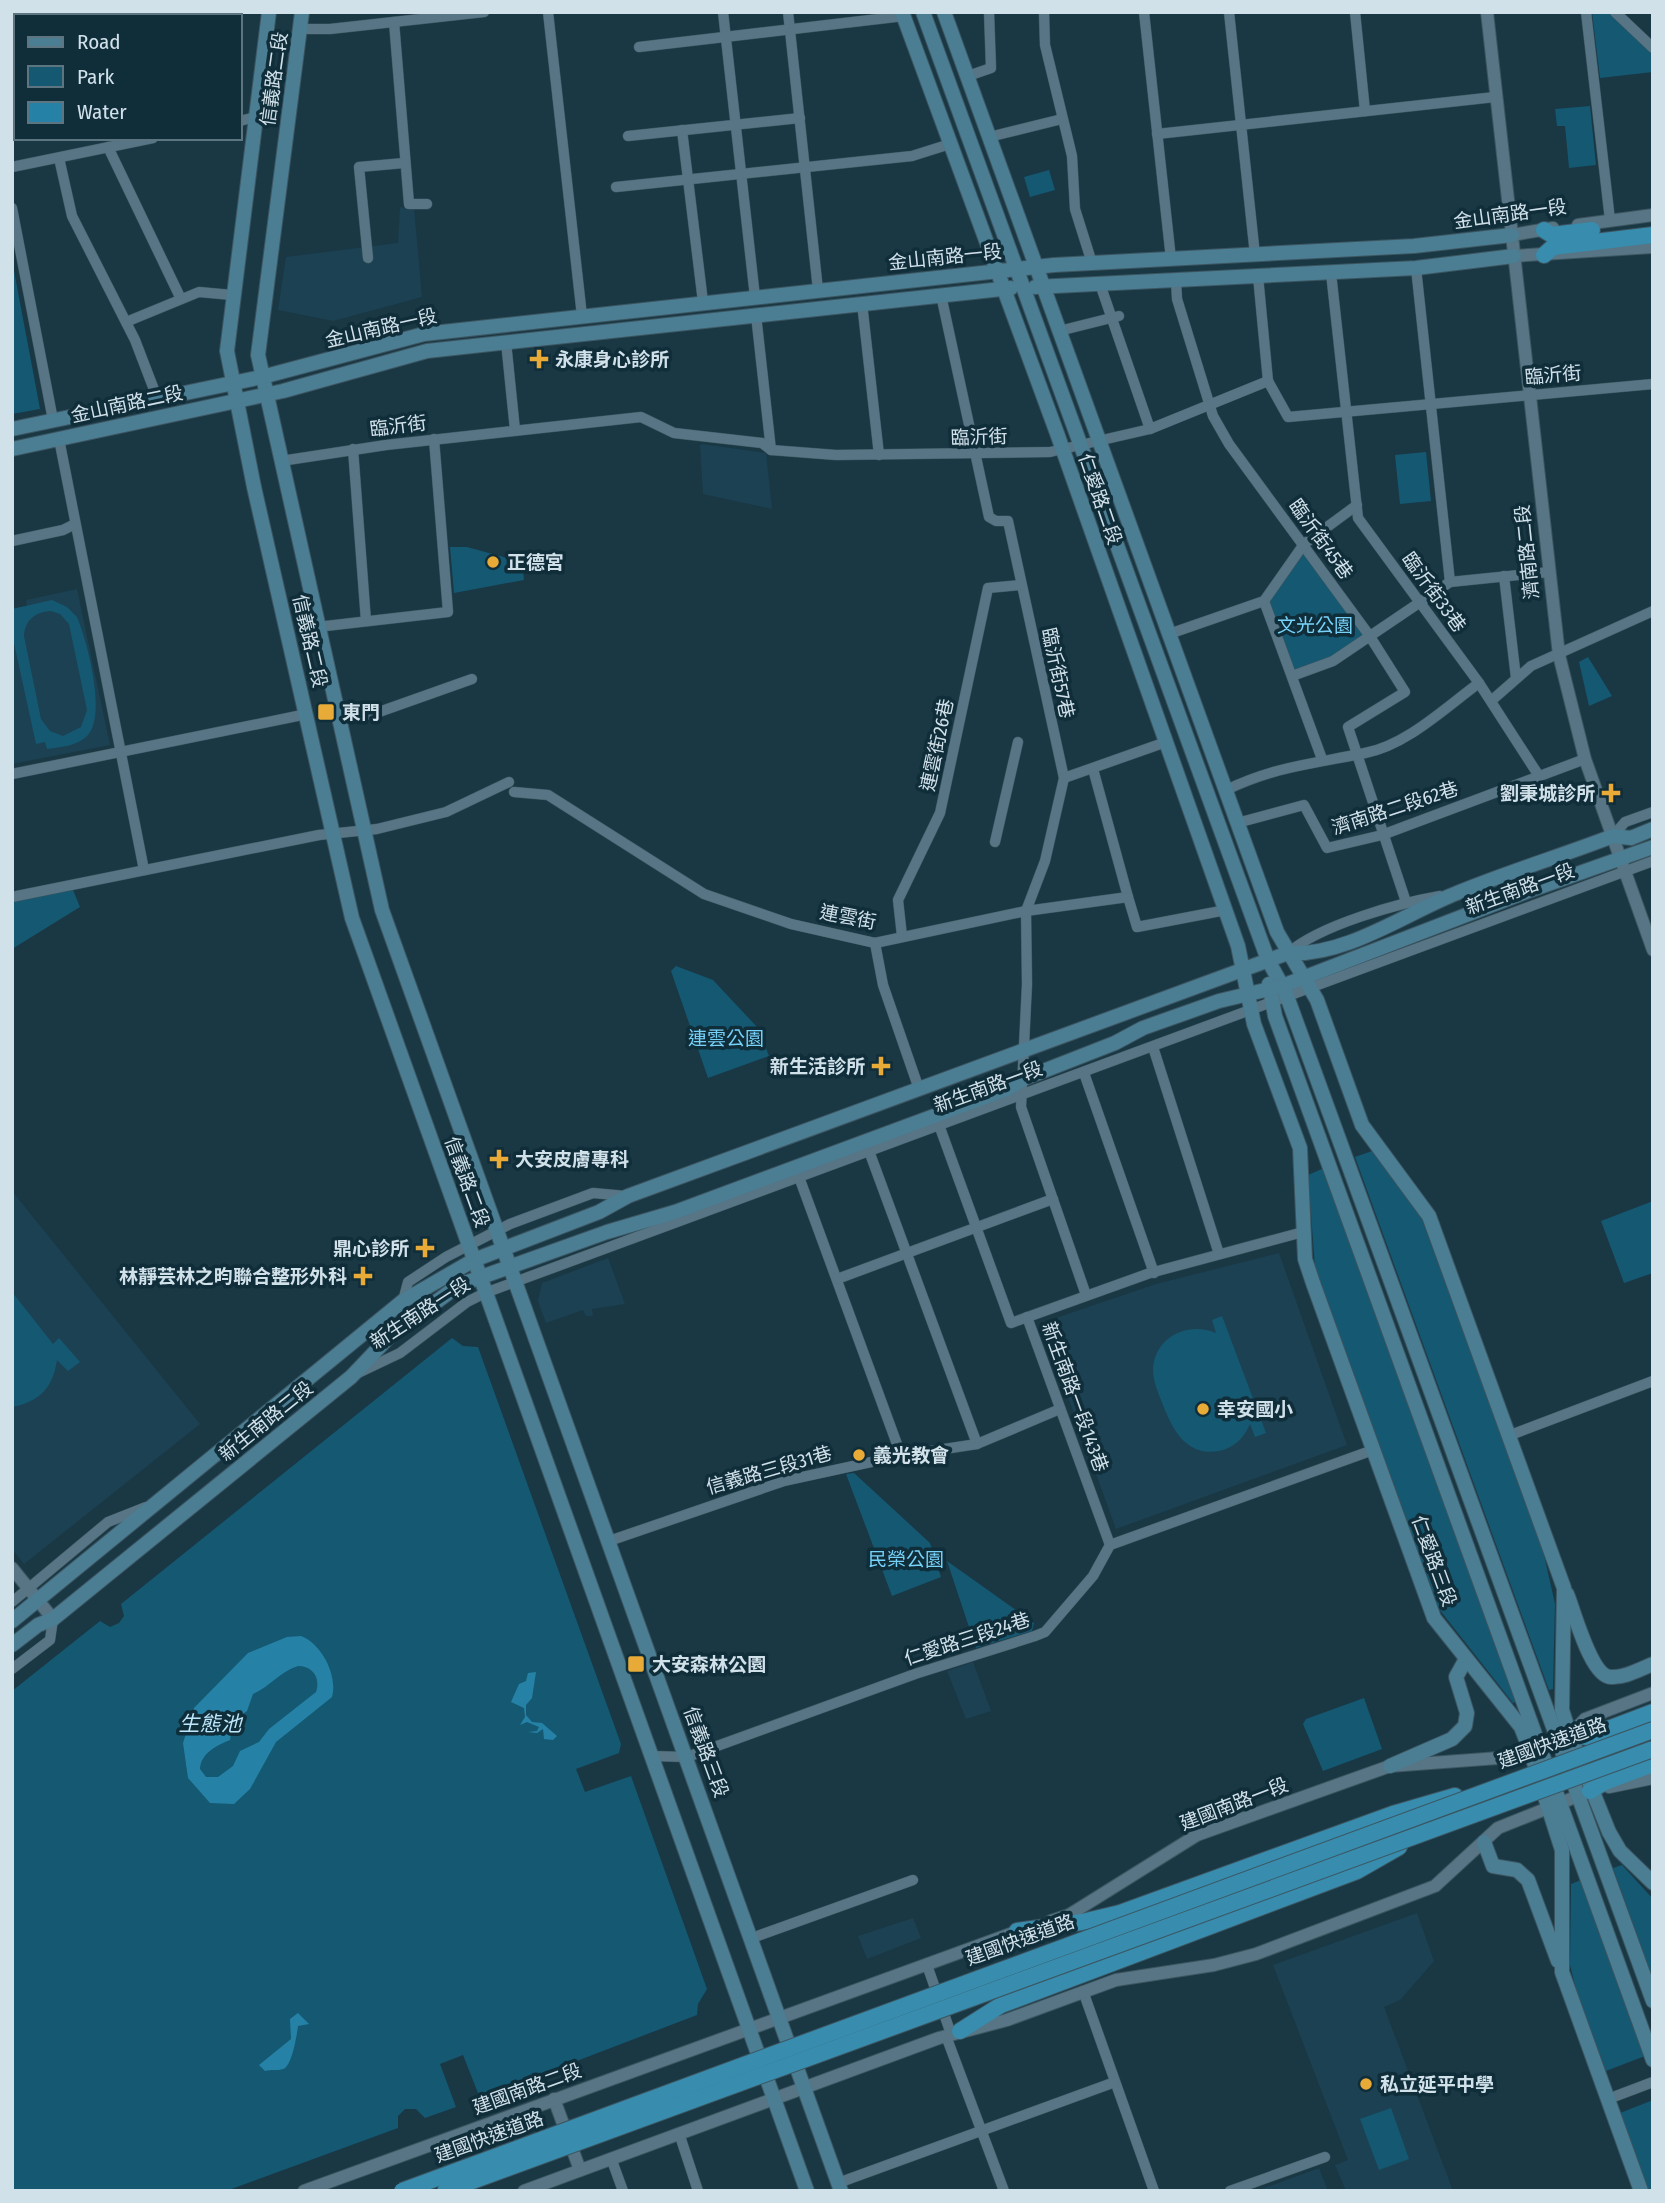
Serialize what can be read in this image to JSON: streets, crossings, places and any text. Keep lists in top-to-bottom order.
{
  "streets": {
    "highway": ["建國快速道路"],
    "main road": [
      "信義路二段",
      "金山南路一段",
      "金山南路二段",
      "仁愛路二段",
      "新生南路一段",
      "新生南路二段",
      "仁愛路三段",
      "信義路三段"
    ],
    "street": [
      "臨沂街",
      "臨沂街45巷",
      "濟南路二段",
      "臨沂街33巷",
      "臨沂街57巷",
      "連雲街26巷",
      "濟南路二段62巷",
      "連雲街",
      "新生南路一段143巷",
      "信義路三段31巷",
      "仁愛路三段24巷",
      "建國南路一段",
      "建國南路二段"
    ]
  },
  "crossings": [
    ["信義路二段", "金山南路一段"],
    ["信義路二段", "臨沂街"],
    ["信義路二段", "金山南路二段"],
    ["信義路二段", "新生南路一段"],
    ["信義路二段", "連雲街"],
    ["信義路二段", "新生南路二段"],
    ["信義路二段", "信義路三段"],
    ["金山南路一段", "金山南路二段"],
    ["金山南路一段", "仁愛路二段"],
    ["金山南路一段", "臨沂街45巷"],
    ["金山南路一段", "濟南路二段"],
    ["金山南路一段", "臨沂街33巷"],
    ["臨沂街", "仁愛路二段"],
    ["臨沂街", "臨沂街45巷"],
    ["臨沂街", "濟南路二段"],
    ["臨沂街", "臨沂街33巷"],
    ["臨沂街", "臨沂街57巷"],
    ["仁愛路二段", "濟南路二段62巷"],
    ["仁愛路二段", "新生南路一段"],
    ["仁愛路二段", "仁愛路三段"],
    ["濟南路二段", "濟南路二段62巷"],
    ["濟南路二段", "新生南路一段"],
    ["臨沂街33巷", "濟南路二段62巷"],
    ["臨沂街57巷", "連雲街26巷"],
    ["臨沂街57巷", "連雲街"],
    ["連雲街26巷", "連雲街"],
    ["新生南路一段", "新生南路一段143巷"],
    ["新生南路一段", "新生南路二段"],
    ["新生南路一段", "仁愛路三段"],
    ["新生南路一段", "信義路三段"],
    ["新生南路一段143巷", "信義路三段31巷"],
    ["新生南路一段143巷", "仁愛路三段24巷"],
    ["新生南路二段", "信義路三段"],
    ["信義路三段31巷", "信義路三段"],
    ["仁愛路三段", "建國南路一段"],
    ["仁愛路三段24巷", "信義路三段"],
    ["信義路三段", "建國南路一段"],
    ["建國南路一段", "建國南路二段"]
  ],
  "water": ["生態池"],
  "parks": ["文光公園", "連雲公園", "民榮公園"],
  "places": {
    "health": [
      "永康身心診所",
      "劉秉城診所",
      "新生活診所",
      "大安皮膚專科",
      "鼎心診所",
      "林靜芸林之昀聯合整形外科"
    ],
    "other": [
      "正德宮",
      "幸安國小",
      "義光教會",
      "私立延平中學"
    ],
    "transit": ["東門", "大安森林公園"]
  },
  "legend": ["Road", "Park", "Water"]
}
